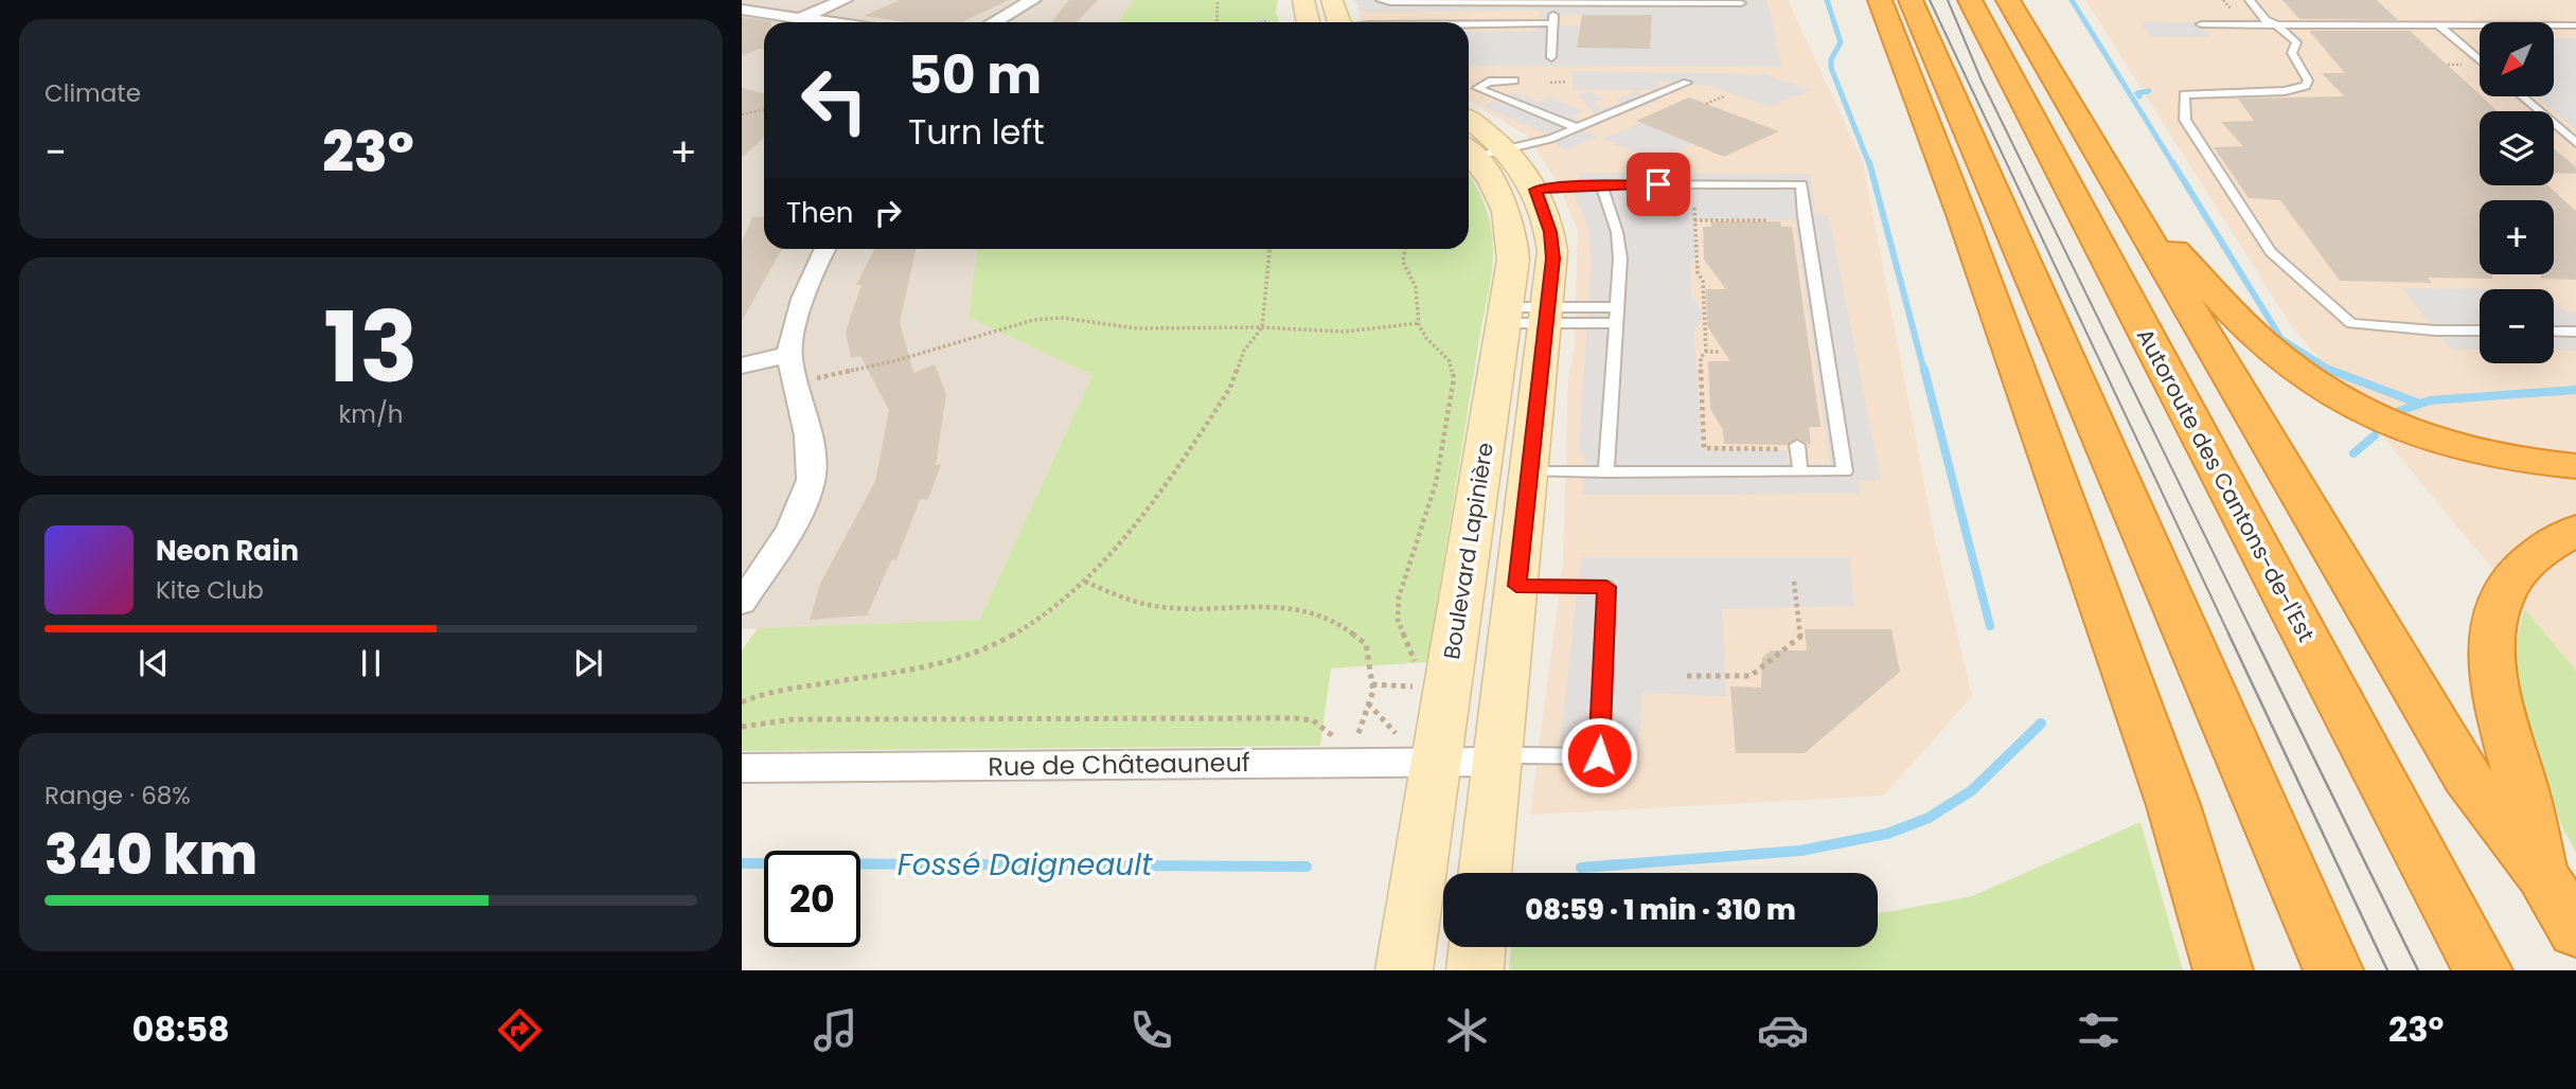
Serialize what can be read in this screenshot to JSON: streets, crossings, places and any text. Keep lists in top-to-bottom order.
{
  "streets": {
    "highway": ["Autoroute des Cantons-de-l'Est"],
    "main road": ["Boulevard Lapinière"],
    "street": ["Rue de Châteauneuf"]
  },
  "crossings": [
    ["Boulevard Lapinière", "Rue de Châteauneuf"]
  ],
  "water": ["Fossé Daigneault"],
  "north": "bottom left",
  "page": {
    "tile": [
      "Climate",
      ["13", "km/h"],
      ["Range · 68%", "340 km"]
    ],
    "map_buttons": ["+", "−"],
    "turn": ["50 m", "Turn left"],
    "heat": ["−", "23°", "+"],
    "then": "Then",
    "song": ["Neon Rain", "Kite Club"],
    "limit": "20",
    "trip": "08:59 · 1 min · 310 m",
    "tabs": ["08:58", "23°"]
  }
}
